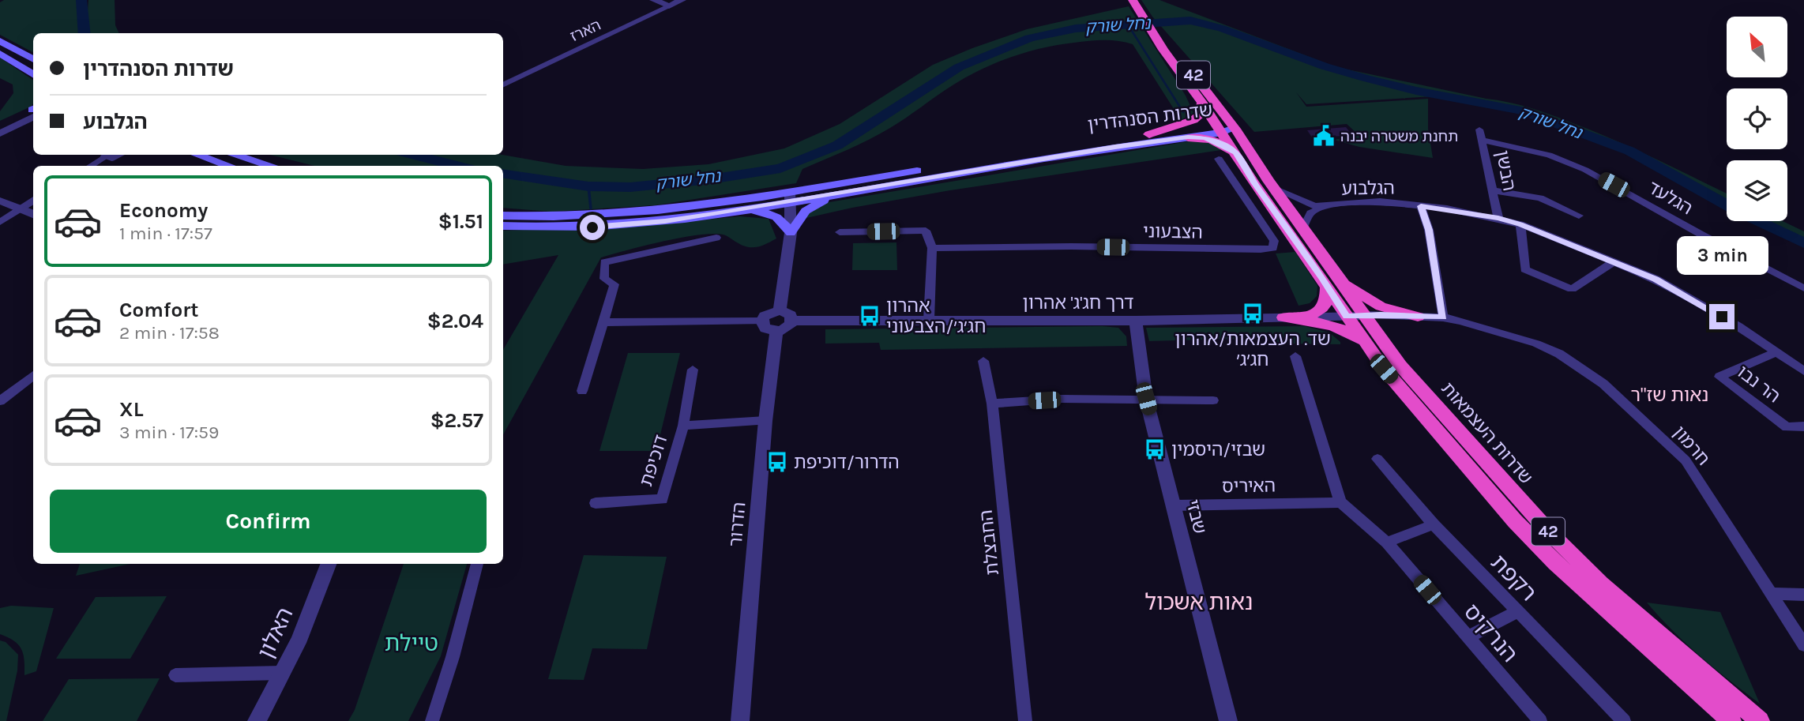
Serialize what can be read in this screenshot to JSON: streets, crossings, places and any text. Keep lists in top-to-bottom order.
{
  "streets": {
    "highway": ["42", "שדרות העצמאות"],
    "main road": ["שדרות הסנהדרין"],
    "street": [
      "הארז",
      "הבשן",
      "הגלבוע",
      "הגלעד",
      "הצבעוני",
      "דרך חג'ג' אהרון",
      "הר נבו",
      "חרמון",
      "דוכיפת",
      "האיריס",
      "שבזי",
      "הדרור",
      "החבצלת",
      "רקפת",
      "האלון",
      "הנרקיס"
    ]
  },
  "crossings": [
    ["42", "שדרות הסנהדרין"],
    ["42", "שדרות העצמאות"],
    ["שדרות הסנהדרין", "שדרות העצמאות"],
    ["הבשן", "הגלבוע"],
    ["הבשן", "הגלעד"],
    ["הגלבוע", "הר נבו"],
    ["הגלבוע", "שדרות העצמאות"],
    ["דרך חג'ג' אהרון", "שדרות העצמאות"],
    ["דרך חג'ג' אהרון", "חרמון"],
    ["דרך חג'ג' אהרון", "שבזי"],
    ["דרך חג'ג' אהרון", "הדרור"],
    ["שדרות העצמאות", "חרמון"],
    ["האיריס", "שבזי"],
    ["האיריס", "הנרקיס"]
  ],
  "districts": ["נאות שז\"ר", "נאות אשכול"],
  "water": ["נחל שורק"],
  "parks": ["טיילת"],
  "places": {
    "public building": ["תחנת משטרה יבנה"],
    "bus stop": [
      "שד. העצמאות/אהרון חג׳ג׳",
      "אהרון חג׳ג׳/הצבעוני",
      "שבזי/היסמין",
      "הדרור/דוכיפת"
    ]
  },
  "north": "top left",
  "page": {
    "banner": ["שדרות הסנהדרין", "הגלבוע"],
    "list": [
      {
        "name": "Economy",
        "note": "1 min · 17:57",
        "value": "$1.51"
      },
      {
        "name": "Comfort",
        "note": "2 min · 17:58",
        "value": "$2.04"
      },
      {
        "name": "XL",
        "note": "3 min · 17:59",
        "value": "$2.57"
      }
    ],
    "bubble": "3 min",
    "buttons": "Confirm"
  }
}
